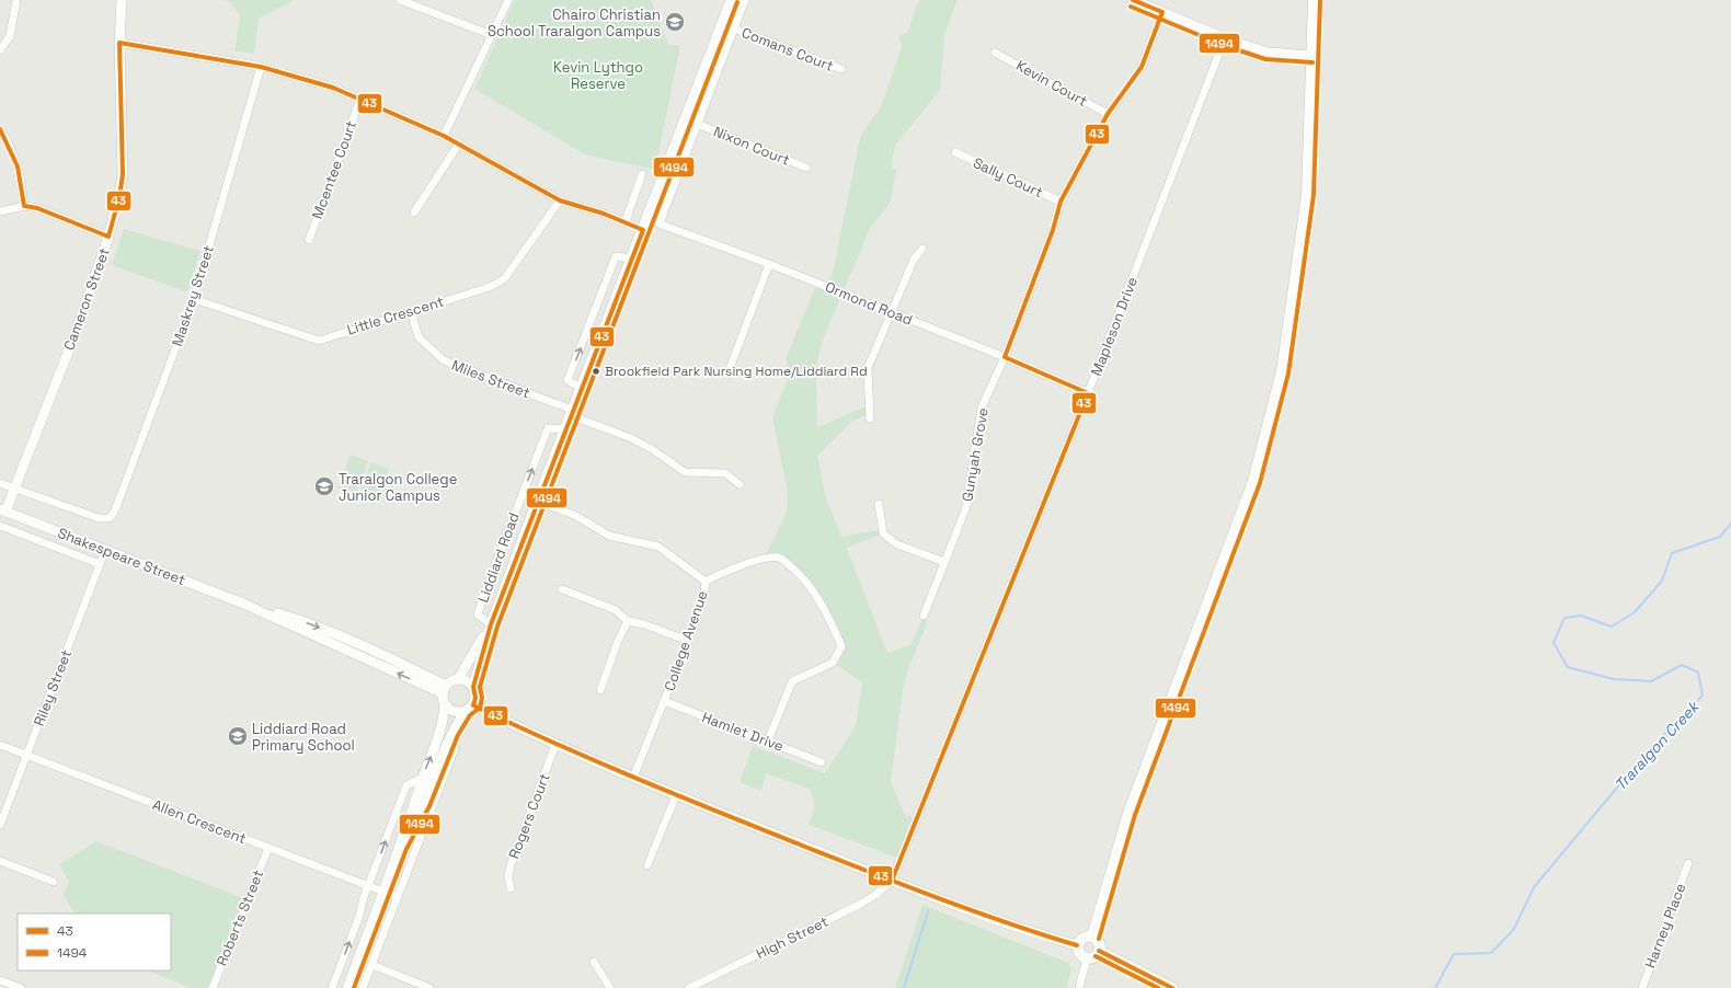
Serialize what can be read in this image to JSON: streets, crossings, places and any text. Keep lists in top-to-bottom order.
{
  "streets": {
    "street": [
      "Comans Court",
      "Kevin Court",
      "Nixon Court",
      "Mcentee Court",
      "Sally Court",
      "Maskrey Street",
      "Cameron Street",
      "Ormond Road",
      "Little Crescent",
      "Mapleson Drive",
      "Miles Street",
      "Gunyah Grove",
      "Shakespeare Street",
      "Liddiard Road",
      "College Avenue",
      "Riley Street",
      "Hamlet Drive",
      "Rogers Court",
      "Allen Crescent",
      "Roberts Street",
      "Harney Place",
      "High Street"
    ]
  },
  "crossings": [
    ["Kevin Court", "Gunyah Grove"],
    ["Sally Court", "Gunyah Grove"],
    ["Maskrey Street", "Cameron Street"],
    ["Maskrey Street", "Little Crescent"],
    ["Cameron Street", "Shakespeare Street"],
    ["Ormond Road", "Mapleson Drive"],
    ["Ormond Road", "Gunyah Grove"],
    ["Ormond Road", "Liddiard Road"],
    ["Little Crescent", "Miles Street"],
    ["Mapleson Drive", "High Street"],
    ["Miles Street", "Liddiard Road"],
    ["Shakespeare Street", "Liddiard Road"],
    ["Shakespeare Street", "Riley Street"],
    ["Liddiard Road", "College Avenue"],
    ["College Avenue", "Hamlet Drive"],
    ["Riley Street", "Allen Crescent"],
    ["Allen Crescent", "Roberts Street"]
  ],
  "water": ["Traralgon Creek"],
  "parks": ["Kevin Lythgo Reserve"],
  "places": {
    "school or university": ["Chairo Christian School Traralgon Campus", "Traralgon College Junior Campus", "Liddiard Road Primary School"],
    "other": ["Brookfield Park Nursing Home/Liddiard Rd"]
  },
  "lines": ["transit line 43", "transit line 1494"],
  "legend": ["43", "1494"]
}
